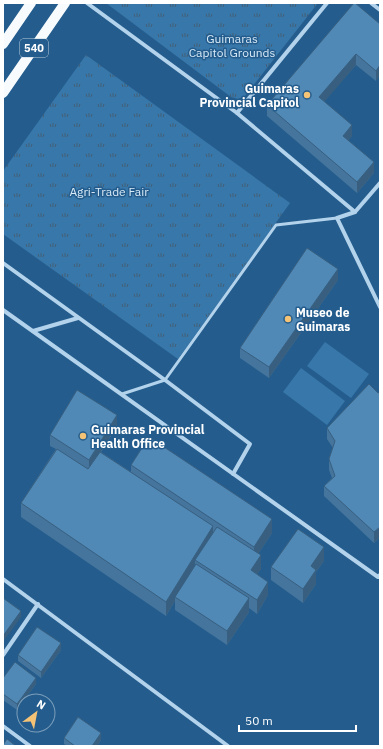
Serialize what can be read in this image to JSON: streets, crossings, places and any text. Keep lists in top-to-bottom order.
{
  "streets": {
    "main road": ["540"]
  },
  "parks": ["Guimaras Capitol Grounds", "Agri-Trade Fair"],
  "places": ["Guimaras Provincial Capitol", "Museo de Guimaras", "Guimaras Provincial Health Office"],
  "scale_bar": "50 m",
  "north": "top right"
}
